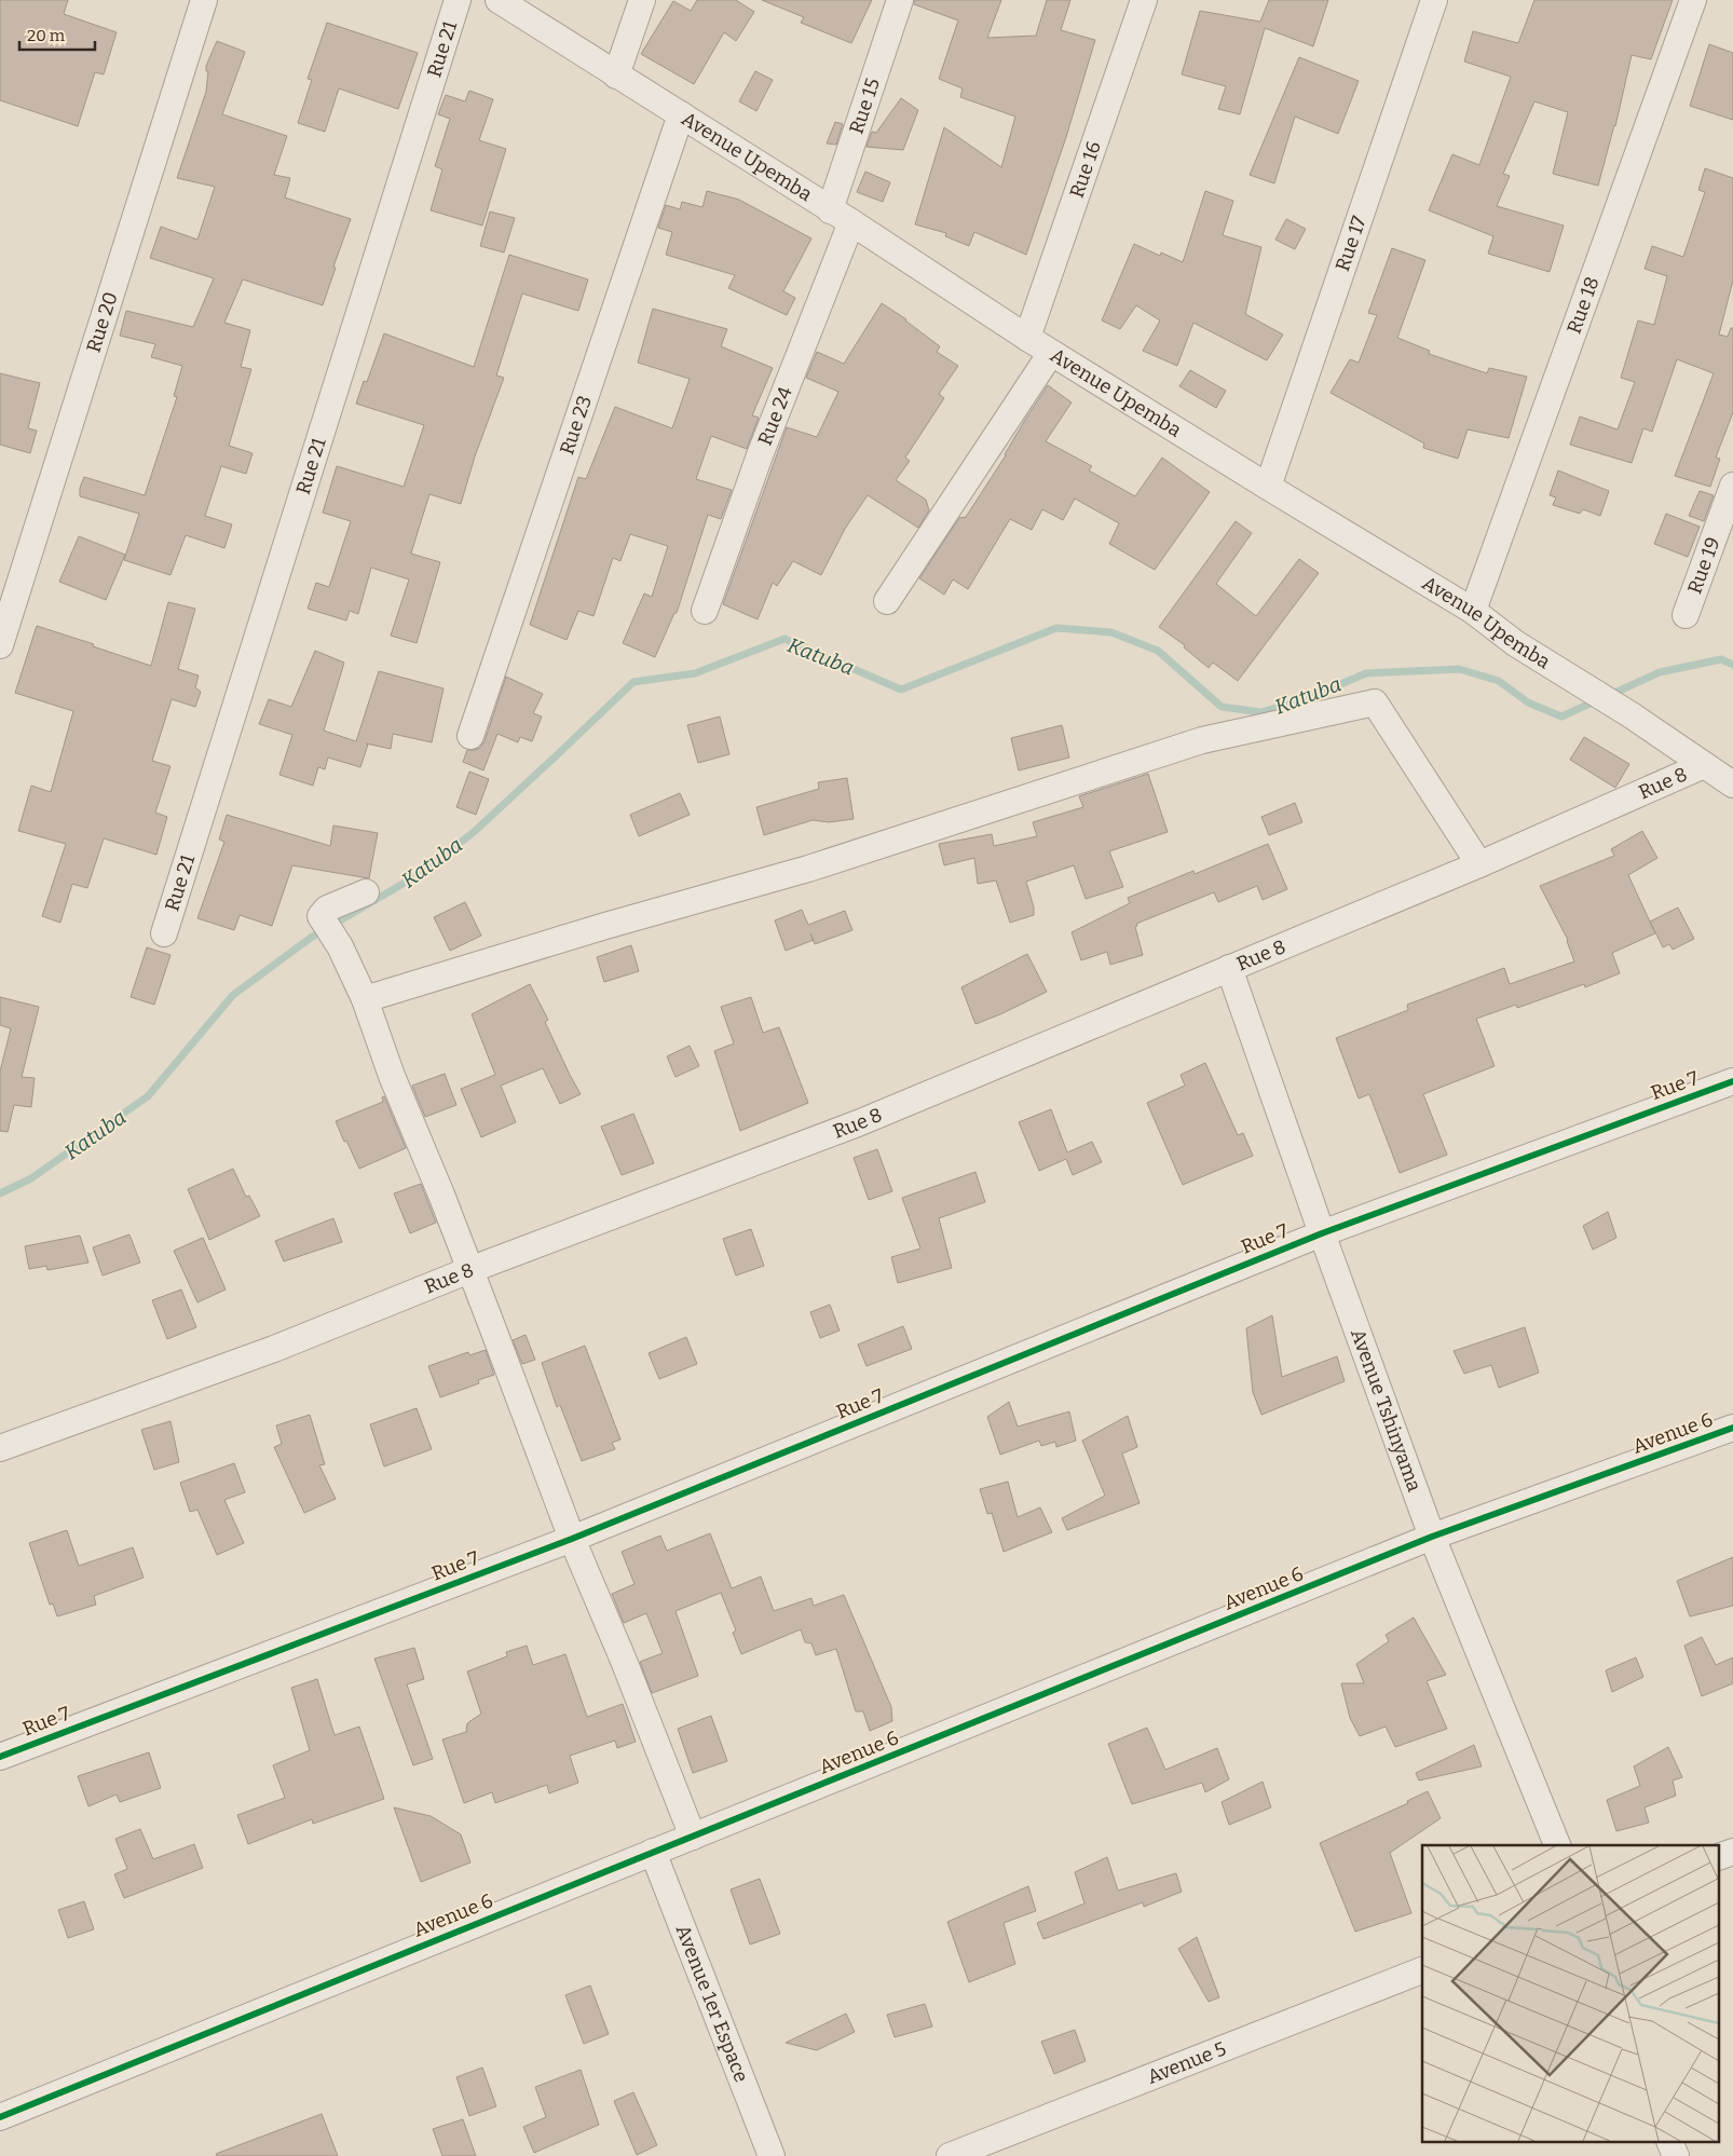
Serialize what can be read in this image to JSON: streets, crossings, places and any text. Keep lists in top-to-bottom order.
{
  "streets": {
    "street": [
      "Rue 21",
      "Rue 15",
      "Avenue Upemba",
      "Rue 16",
      "Rue 17",
      "Rue 18",
      "Rue 20",
      "Rue 24",
      "Rue 23",
      "Rue 19",
      "Rue 8",
      "Rue 7",
      "Avenue Tshinyama",
      "Avenue 6",
      "Avenue 1er Espace",
      "Avenue 5"
    ]
  },
  "crossings": [
    ["Rue 15", "Avenue Upemba"],
    ["Rue 15", "Rue 24"],
    ["Avenue Upemba", "Rue 16"],
    ["Avenue Upemba", "Rue 17"],
    ["Avenue Upemba", "Rue 18"],
    ["Avenue Upemba", "Rue 24"],
    ["Avenue Upemba", "Rue 23"],
    ["Avenue Upemba", "Rue 8"],
    ["Rue 8", "Avenue Tshinyama"],
    ["Rue 7", "Avenue Tshinyama"],
    ["Avenue Tshinyama", "Avenue 6"],
    ["Avenue 6", "Avenue 1er Espace"]
  ],
  "water": ["Katuba"],
  "scale_bar": "20 m"
}
